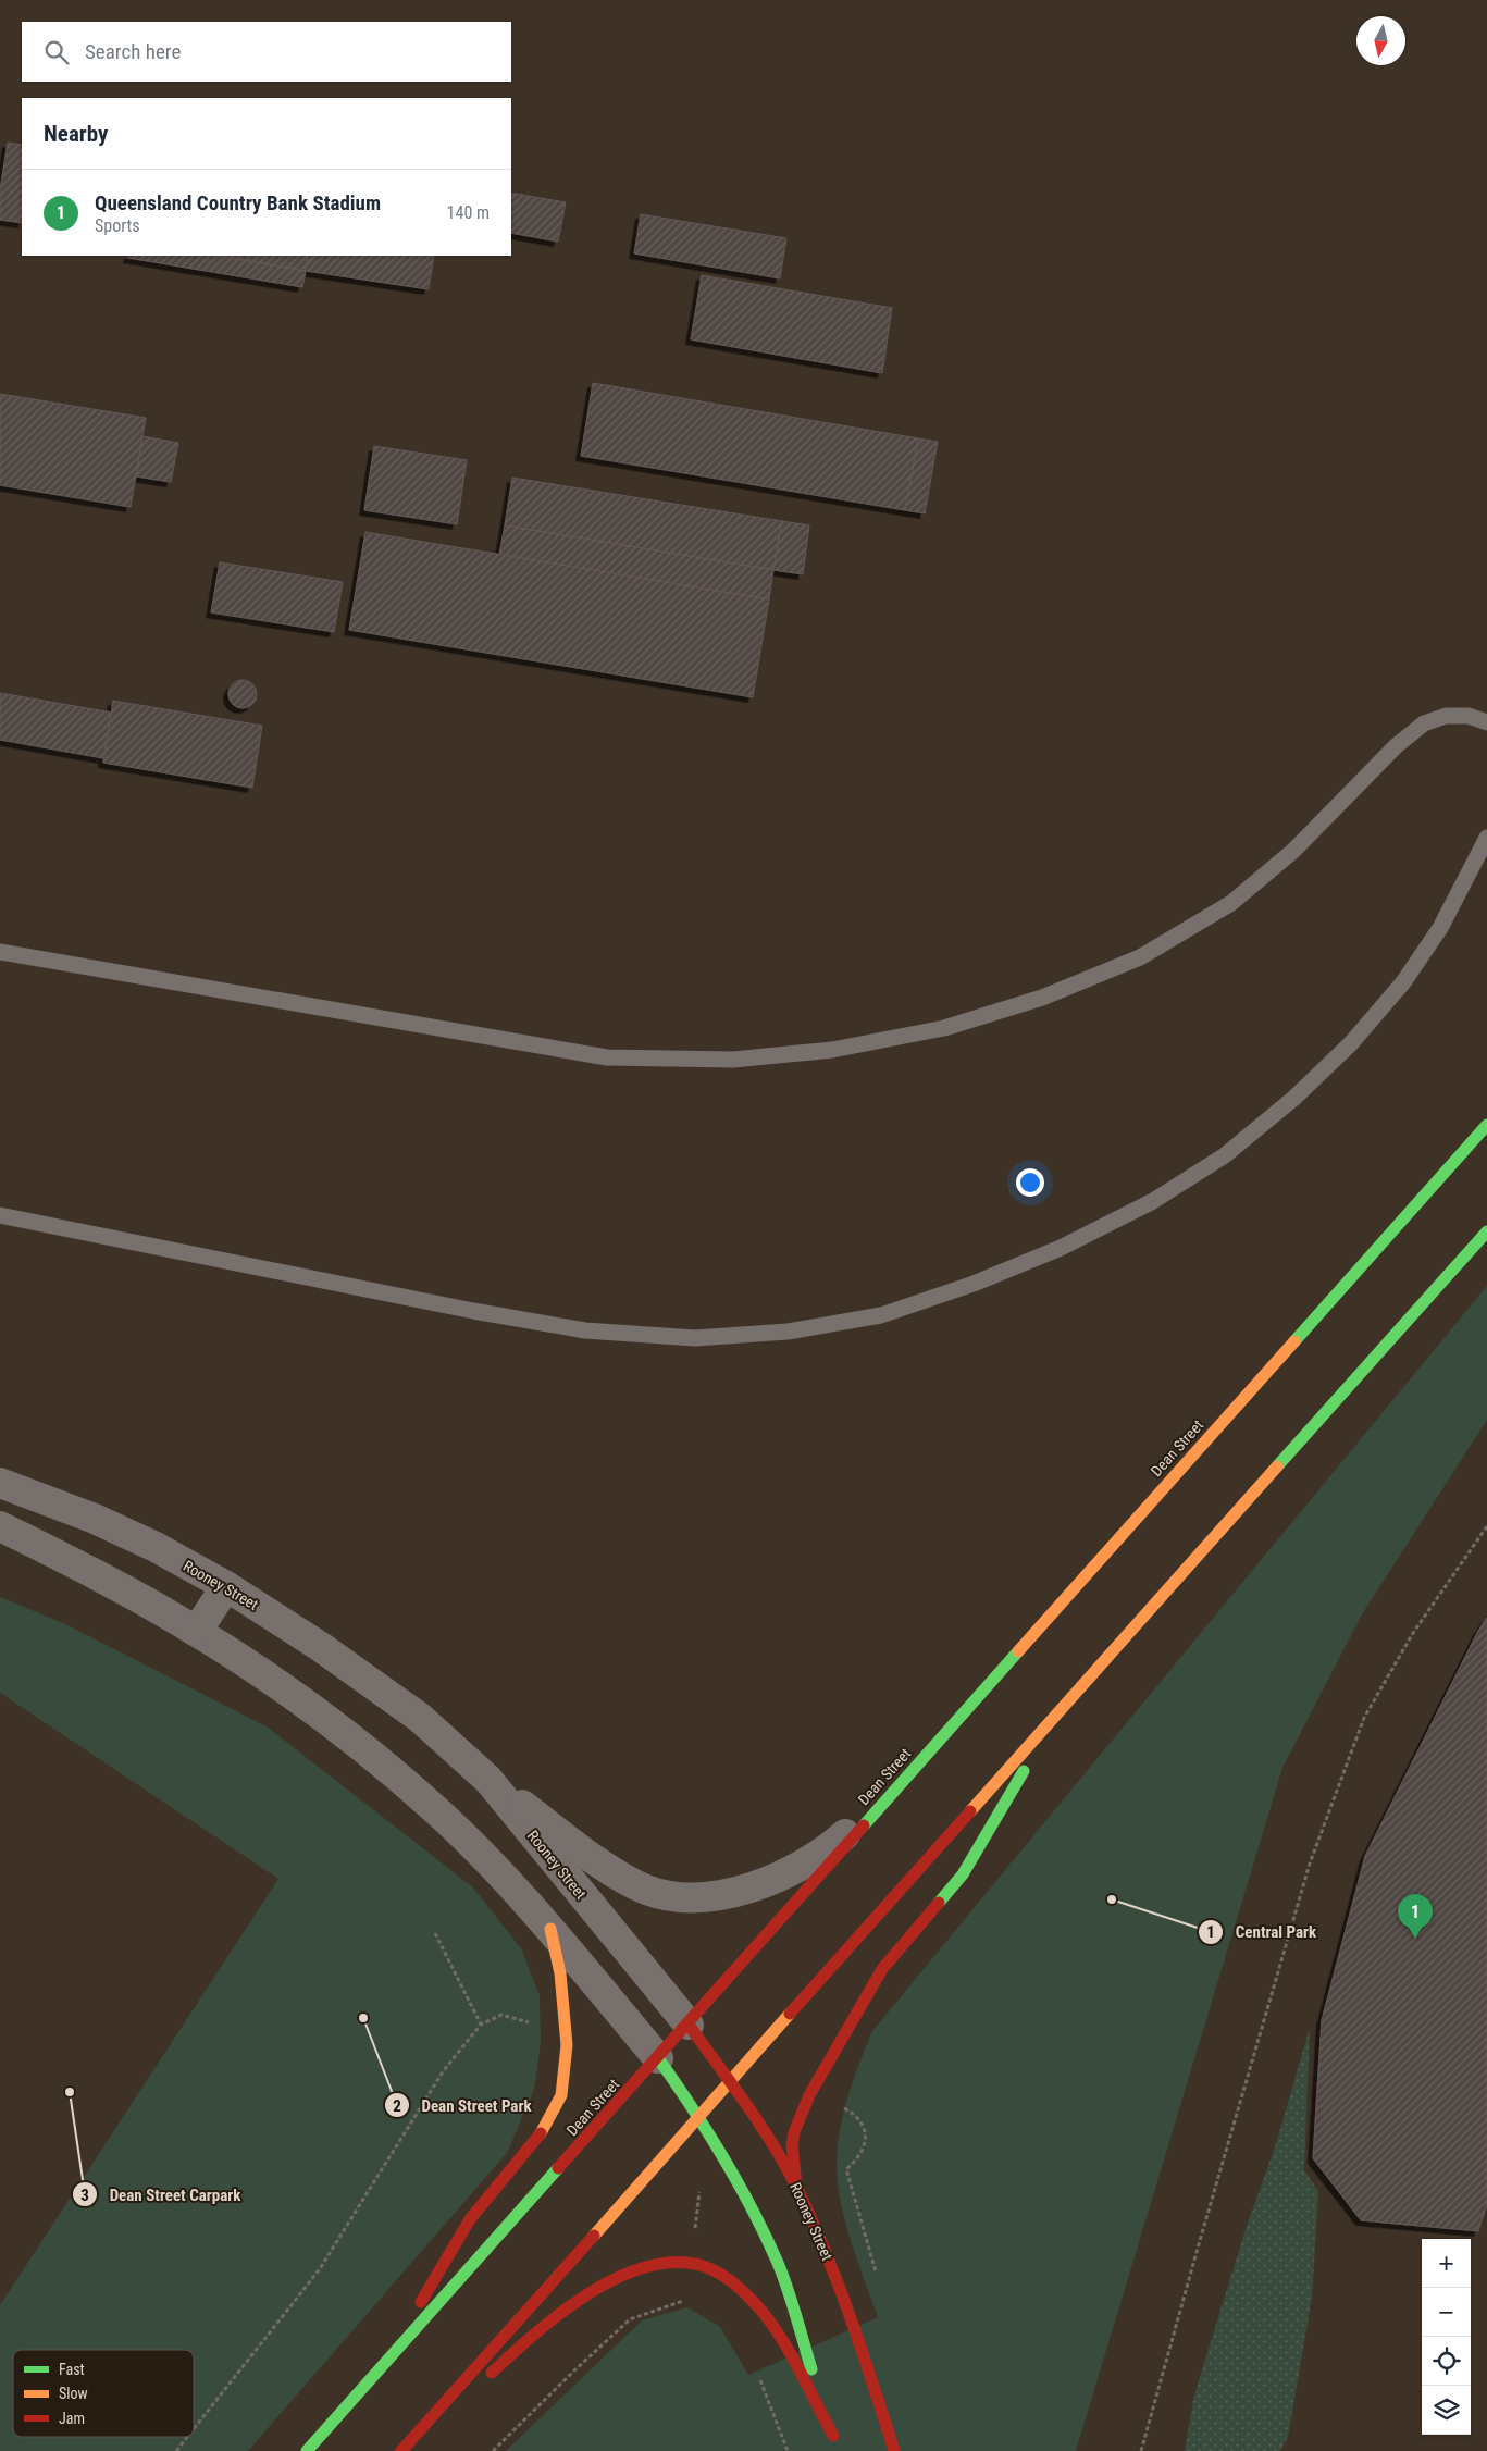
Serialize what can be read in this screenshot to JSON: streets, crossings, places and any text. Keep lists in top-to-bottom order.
{
  "streets": {
    "main road": ["Dean Street", "Rooney Street"]
  },
  "crossings": [
    ["Dean Street", "Rooney Street"]
  ],
  "places": ["Central Park", "Dean Street Park", "Dean Street Carpark"],
  "legend": ["Fast", "Slow", "Jam"],
  "north": "bottom",
  "page": {
    "search": "Search here",
    "heading": "Nearby",
    "list": [
      {
        "mark": "1",
        "name": "Queensland Country Bank Stadium",
        "note": "Sports",
        "value": "140 m"
      }
    ],
    "pins": "1",
    "map_buttons": ["+", "−"]
  }
}
